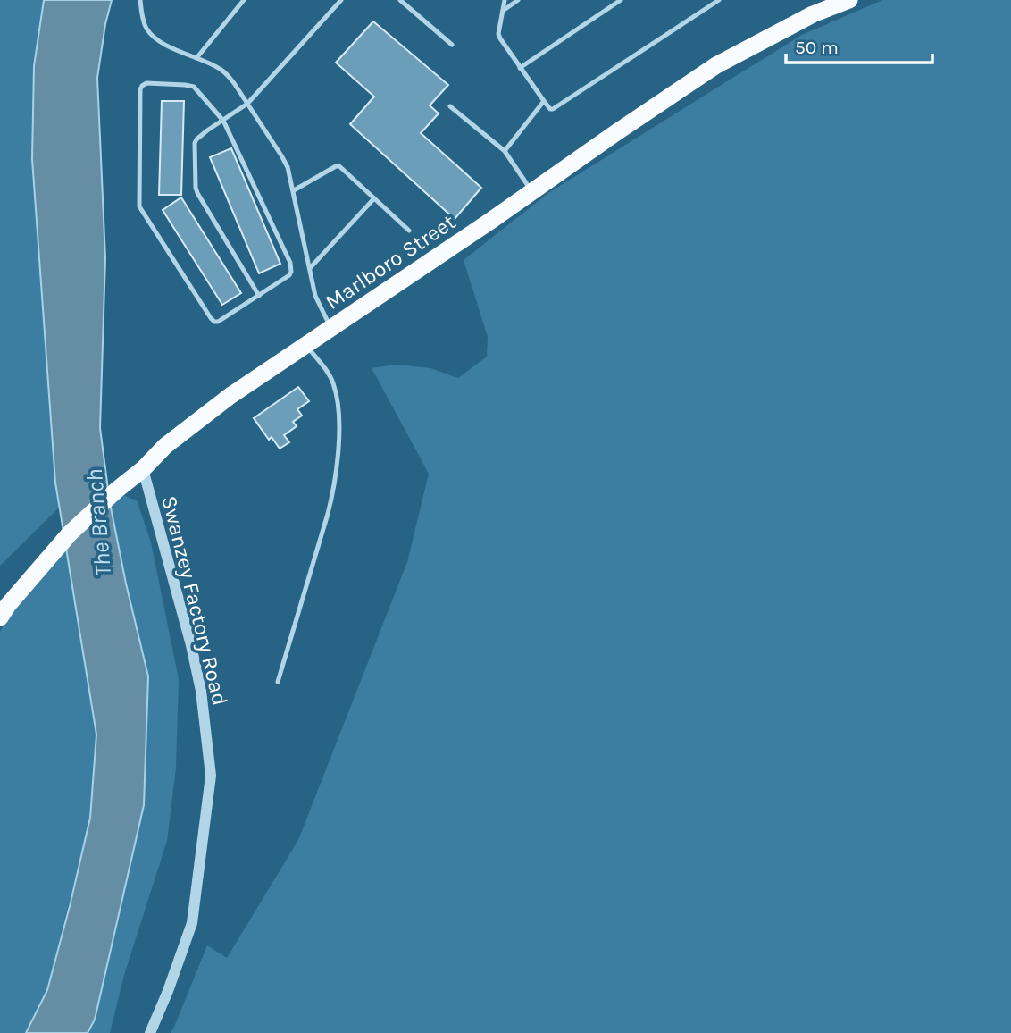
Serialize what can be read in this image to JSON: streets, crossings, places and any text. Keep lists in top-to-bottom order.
{
  "streets": {
    "highway": ["Marlboro Street"],
    "street": ["Swanzey Factory Road"]
  },
  "crossings": [
    ["Marlboro Street", "Swanzey Factory Road"]
  ],
  "water": ["The Branch"],
  "scale_bar": "50 m"
}
